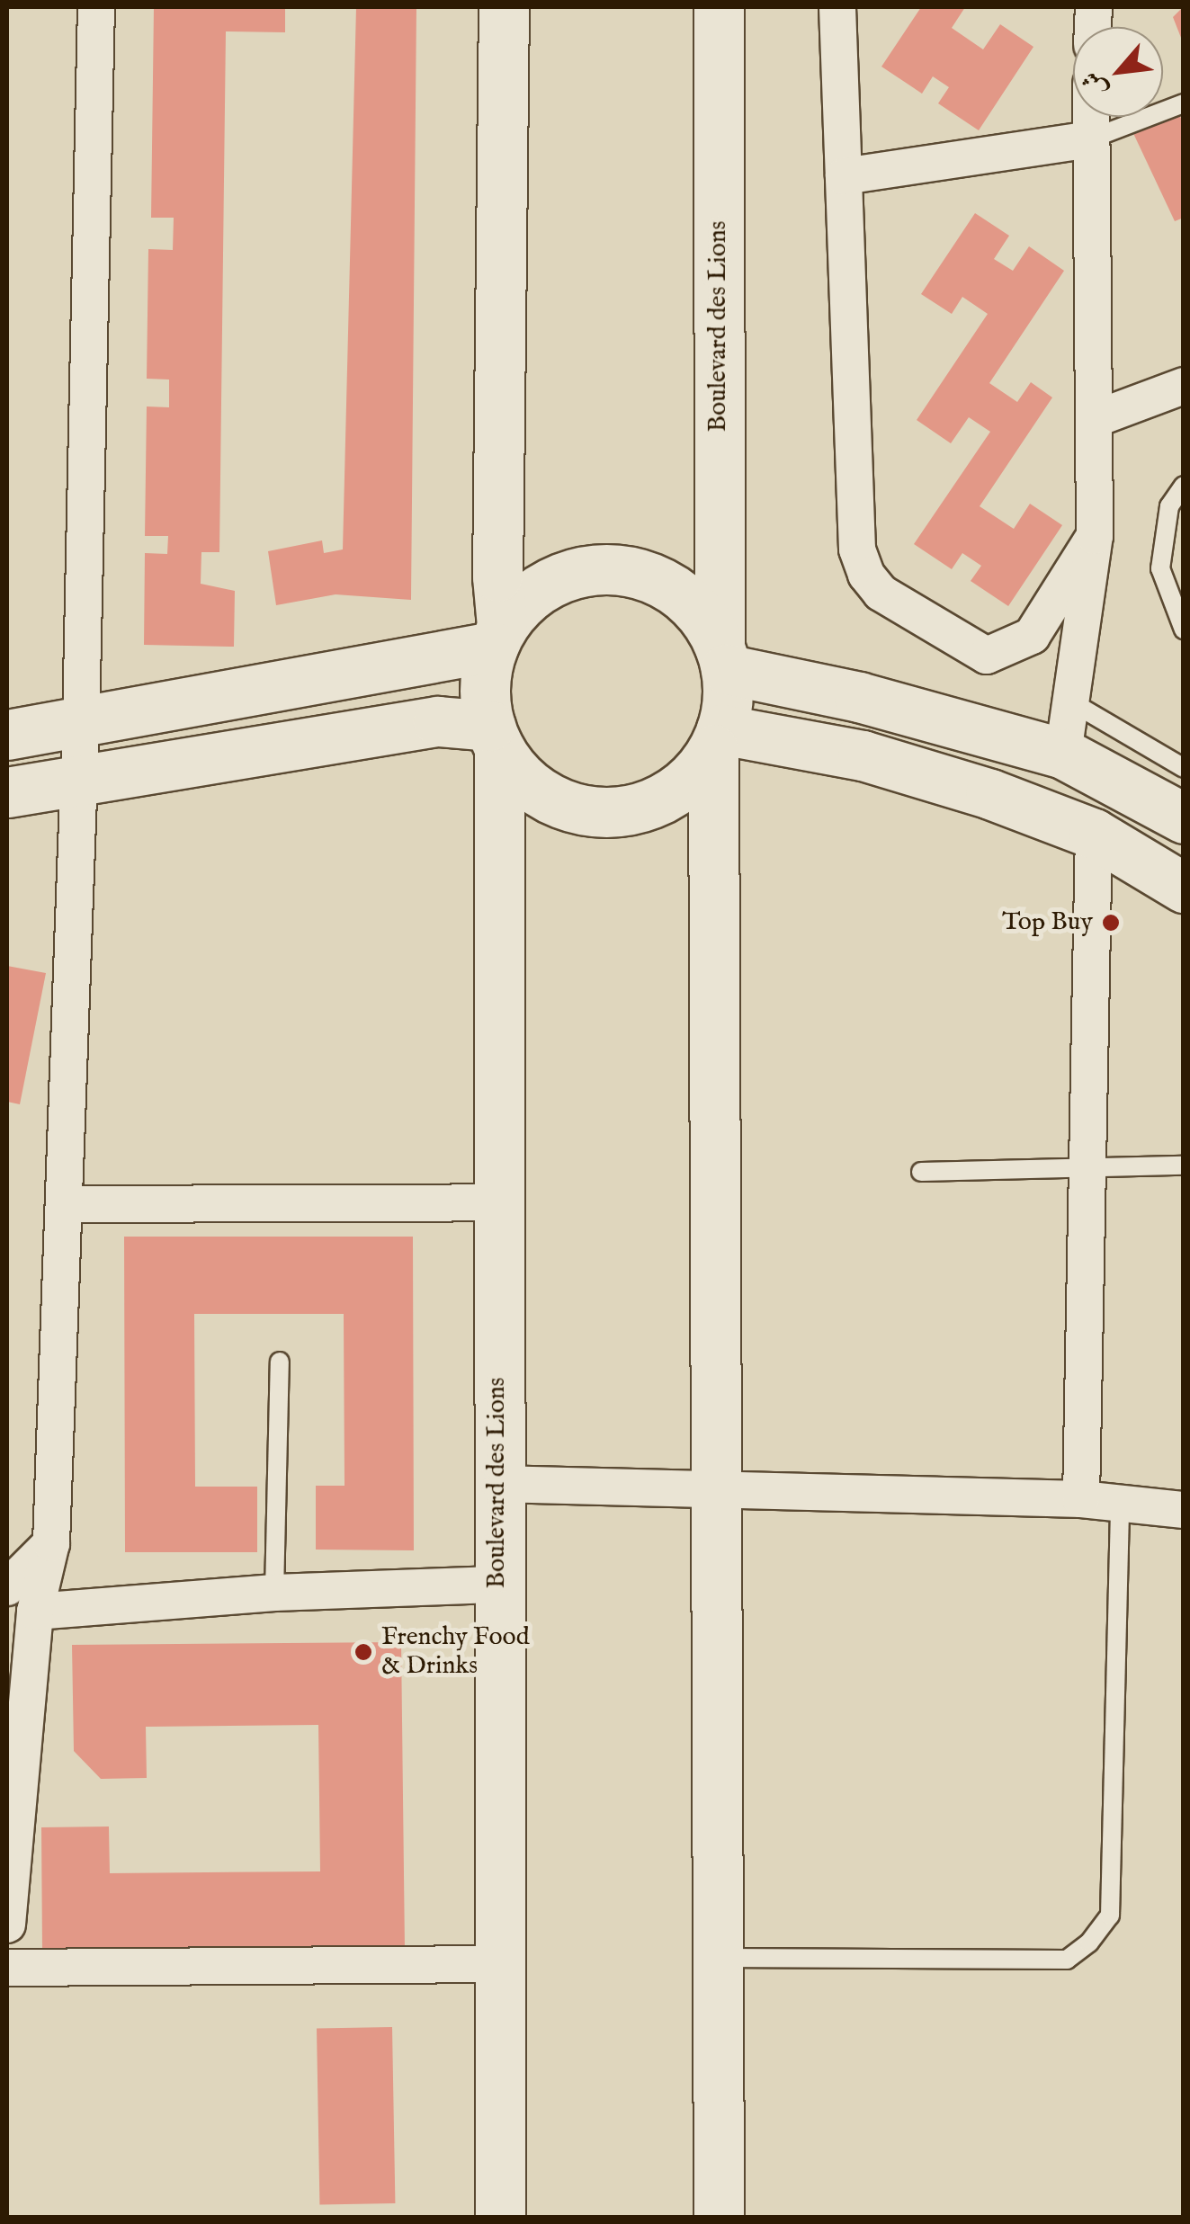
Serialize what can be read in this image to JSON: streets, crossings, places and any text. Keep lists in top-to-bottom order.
{
  "streets": {
    "main road": ["Boulevard des Lions"]
  },
  "places": ["Top Buy", "Frenchy Food & Drinks"],
  "north": "bottom left"
}
